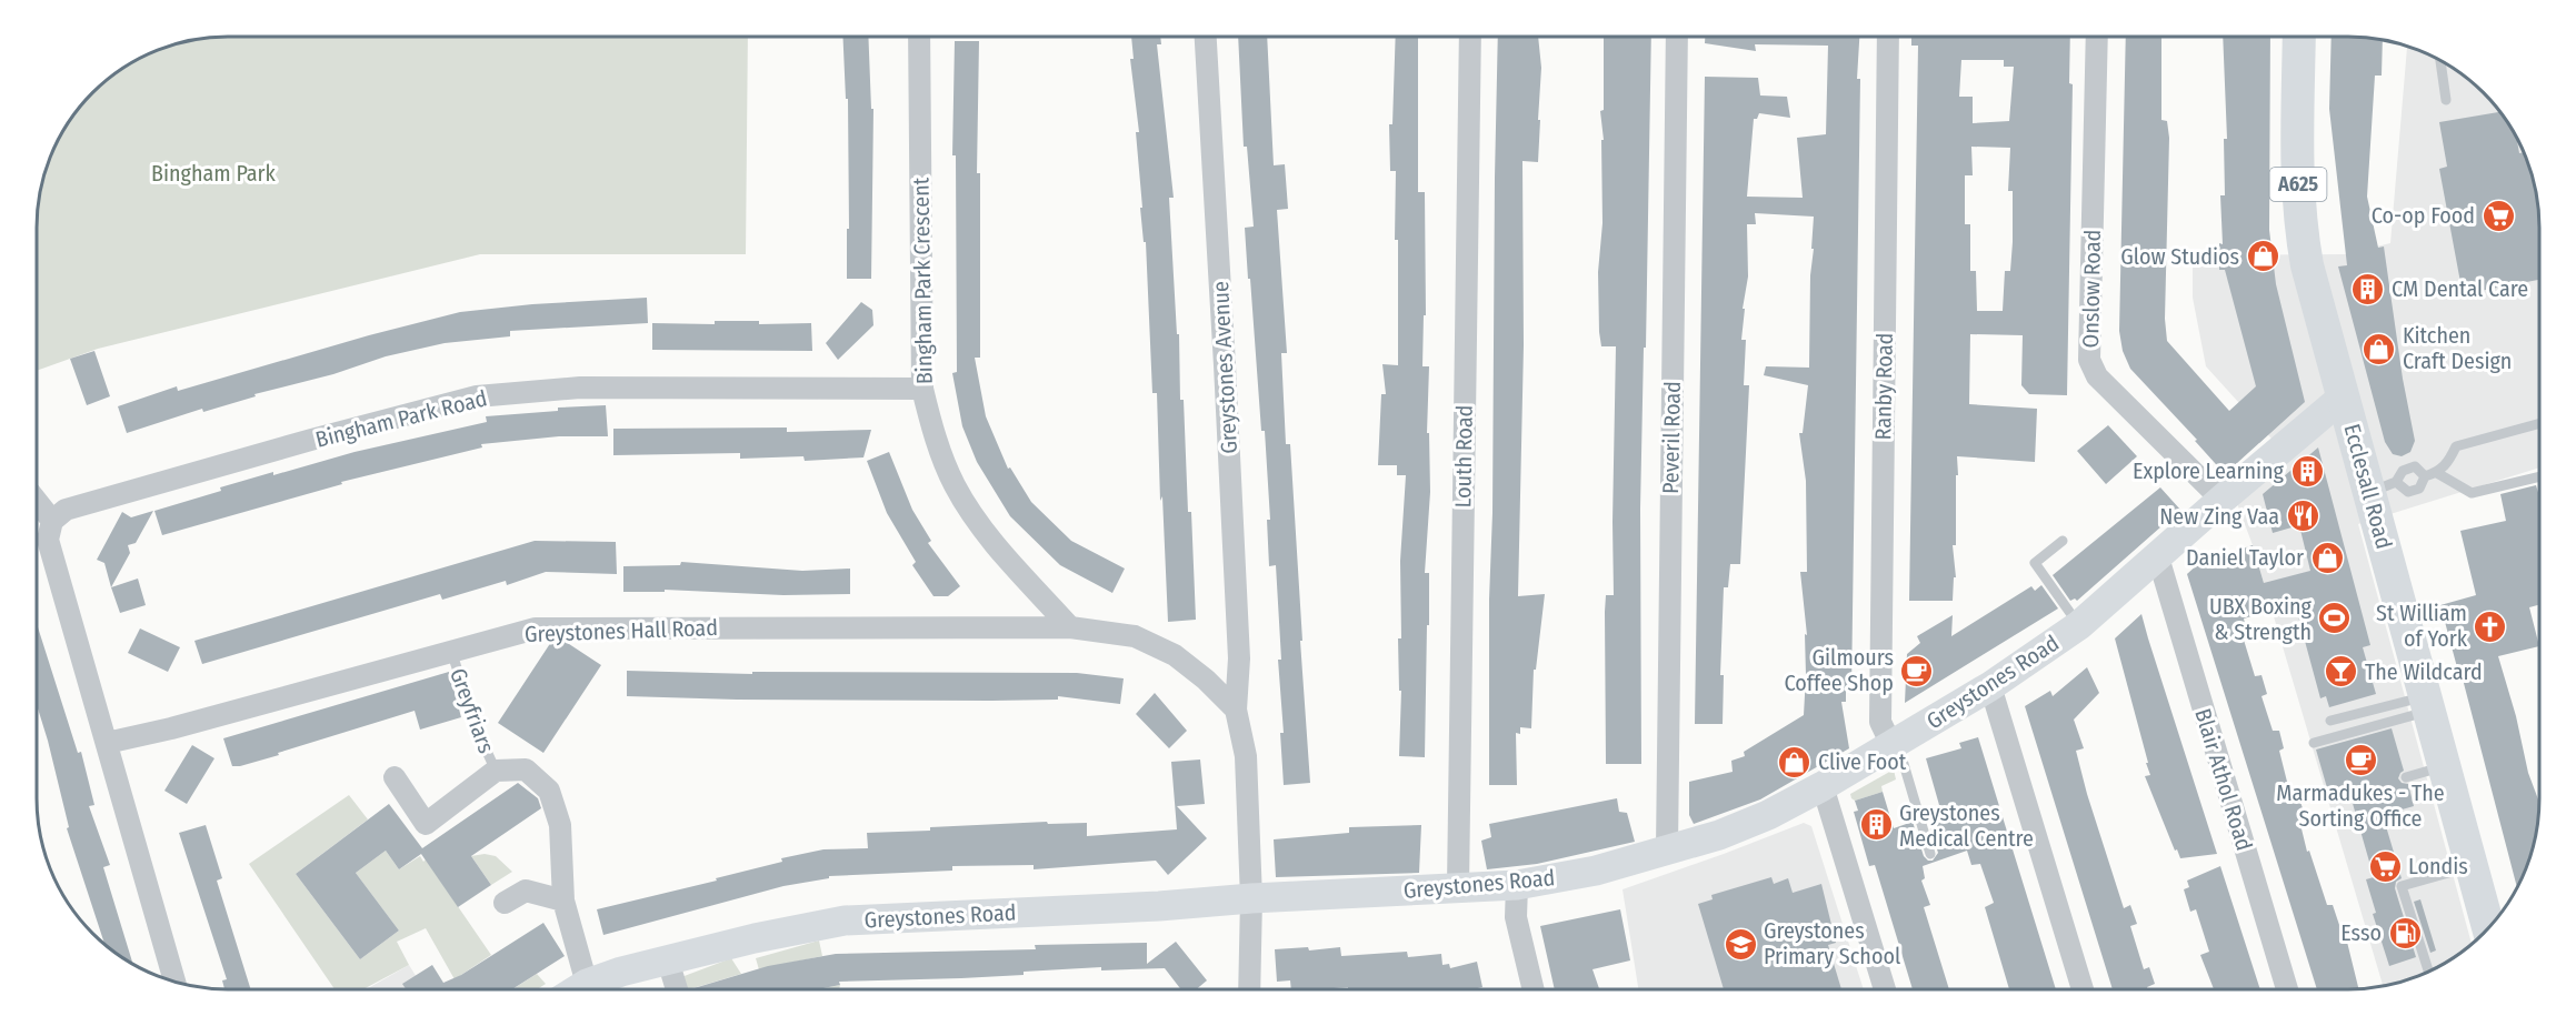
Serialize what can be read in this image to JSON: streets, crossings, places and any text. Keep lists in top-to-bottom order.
{
  "streets": {
    "main road": ["A625", "Ecclesall Road"],
    "street": [
      "Bingham Park Crescent",
      "Onslow Road",
      "Greystones Avenue",
      "Ranby Road",
      "Bingham Park Road",
      "Peveril Road",
      "Louth Road",
      "Greystones Hall Road",
      "Greystones Road",
      "Greyfriars",
      "Blair Athol Road"
    ]
  },
  "crossings": [
    ["Bingham Park Crescent", "Bingham Park Road"],
    ["Bingham Park Crescent", "Greystones Hall Road"],
    ["Onslow Road", "Greystones Road"],
    ["Ranby Road", "Greystones Road"],
    ["Peveril Road", "Greystones Road"],
    ["Louth Road", "Greystones Road"],
    ["Ecclesall Road", "Greystones Road"],
    ["Greystones Hall Road", "Greyfriars"],
    ["Greystones Road", "Greyfriars"],
    ["Greystones Road", "Blair Athol Road"]
  ],
  "parks": ["Bingham Park"],
  "places": {
    "supermarket": ["Co-op Food", "Londis"],
    "shop": [
      "Glow Studios",
      "Kitchen Craft Design",
      "Daniel Taylor",
      "Clive Foot"
    ],
    "building": ["CM Dental Care", "Explore Learning", "Greystones Medical Centre"],
    "restaurant": ["New Zing Vaa"],
    "sports": ["UBX Boxing & Strength"],
    "church": ["St William of York"],
    "cafe": ["Gilmours Coffee Shop", "Marmadukes - The Sorting Office"],
    "bar": ["The Wildcard"],
    "fuel station": ["Esso"],
    "school or university": ["Greystones Primary School"]
  }
}
